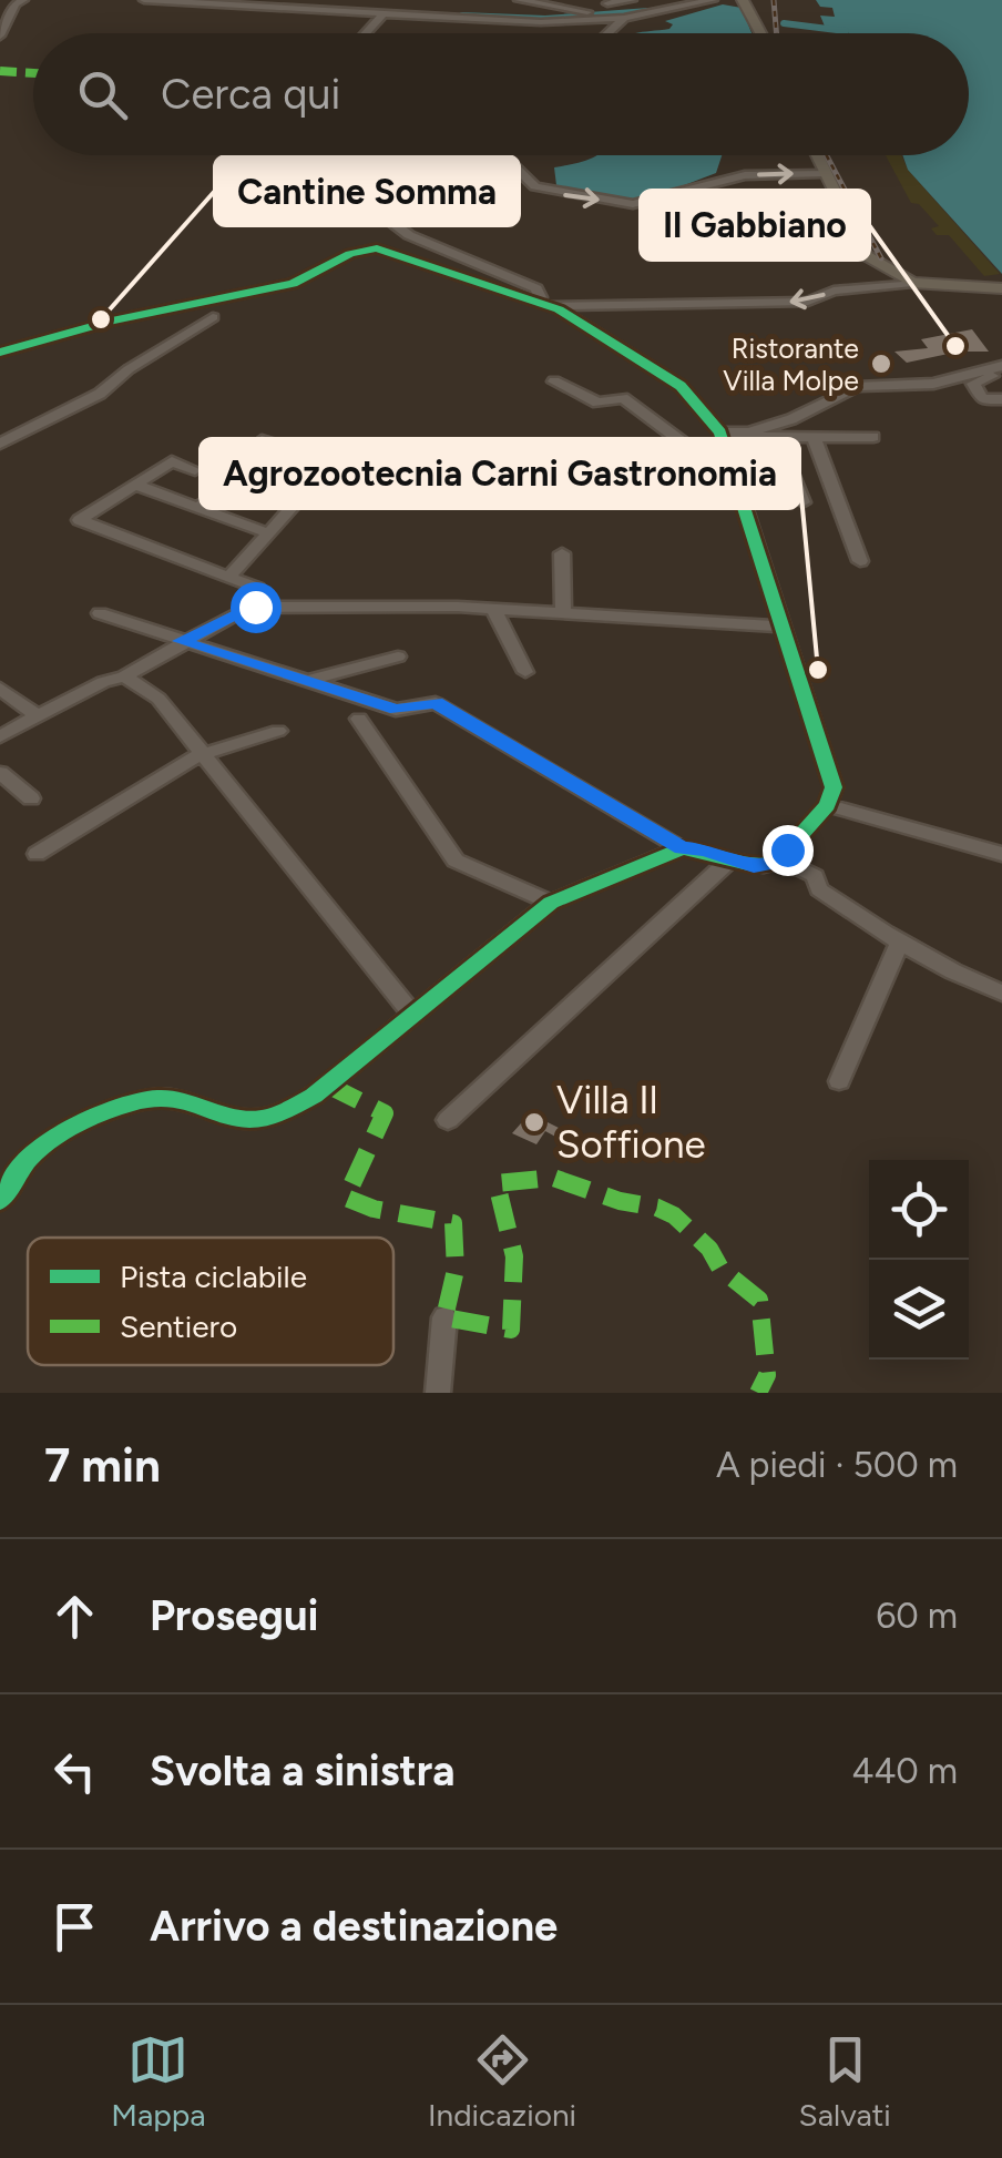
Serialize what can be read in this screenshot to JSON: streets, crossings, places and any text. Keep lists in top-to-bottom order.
{
  "places": [
    "Cantine Somma",
    "Il Gabbiano",
    "Ristorante Villa Molpe",
    "Agrozootecnia Carni Gastronomia",
    "Villa Il Soffione"
  ],
  "legend": ["Pista ciclabile", "Sentiero"],
  "page": {
    "search": "Cerca qui",
    "heading": ["7 min", "A piedi · 500 m"],
    "list": [
      ["Prosegui", "60 m"],
      ["Svolta a sinistra", "440 m"],
      "Arrivo a destinazione"
    ],
    "nav": ["Mappa", "Indicazioni", "Salvati"]
  }
}
